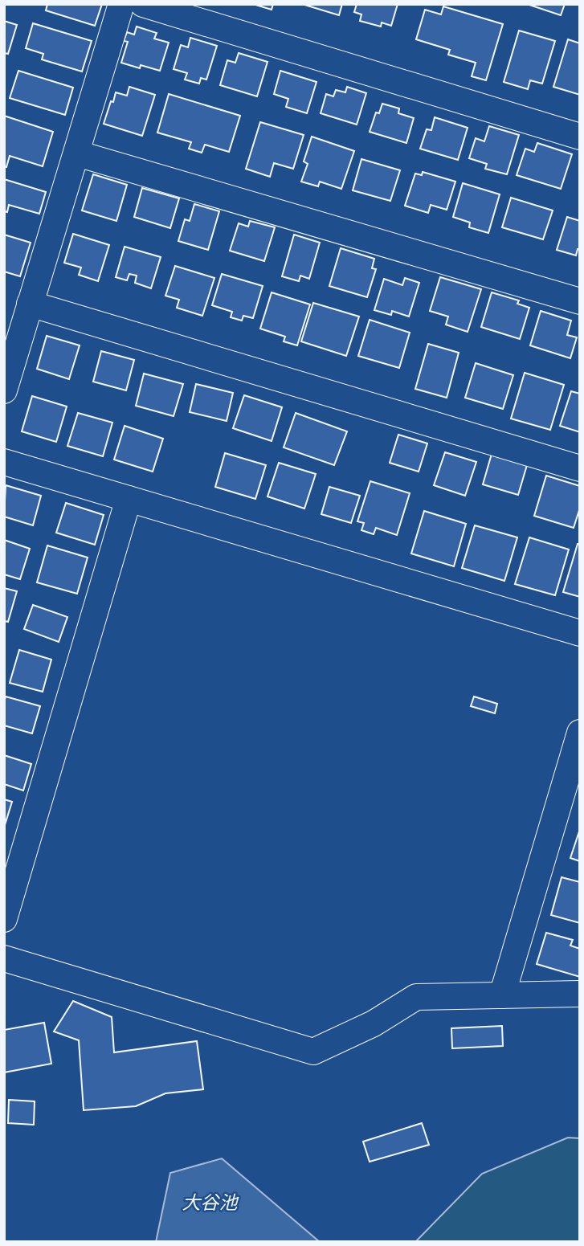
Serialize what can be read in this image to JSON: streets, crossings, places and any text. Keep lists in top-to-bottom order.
{
  "water": ["大谷池"]
}
